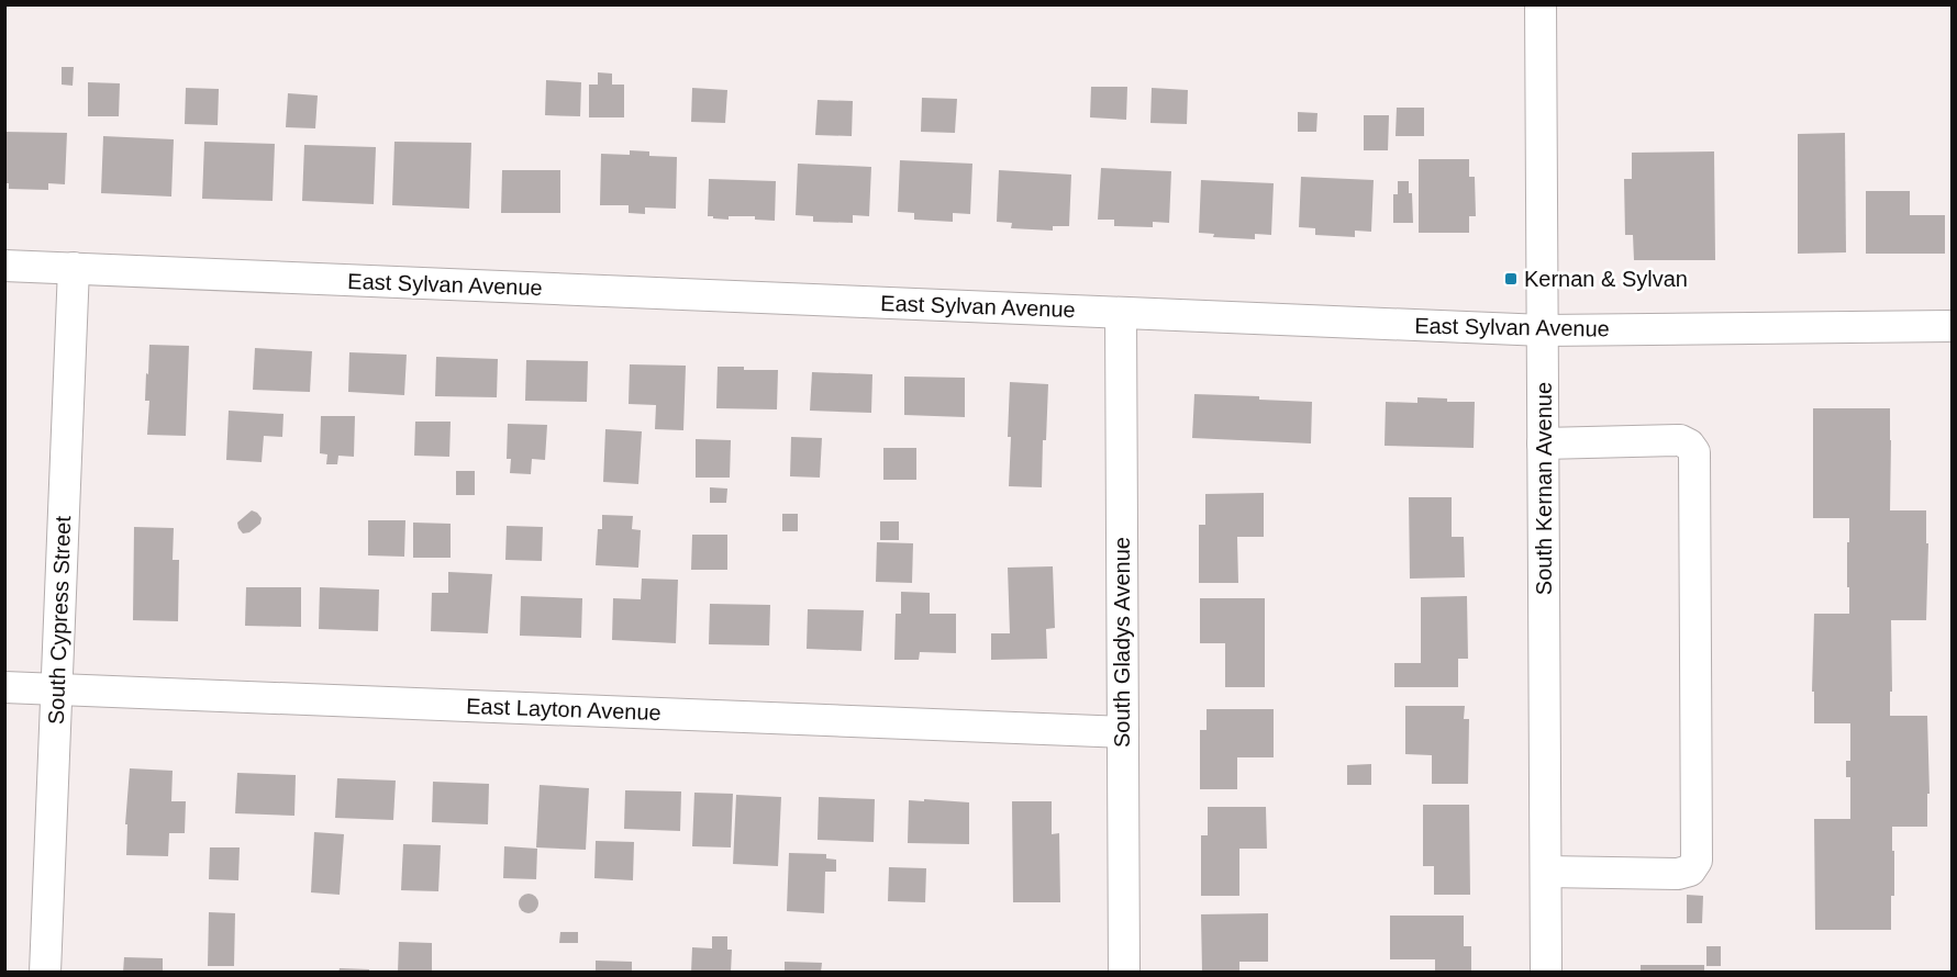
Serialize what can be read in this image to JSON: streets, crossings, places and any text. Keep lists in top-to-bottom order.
{
  "streets": {
    "street": [
      "East Sylvan Avenue",
      "South Kernan Avenue",
      "South Cypress Street",
      "South Gladys Avenue",
      "East Layton Avenue"
    ]
  },
  "crossings": [
    ["East Sylvan Avenue", "South Kernan Avenue"],
    ["East Sylvan Avenue", "South Cypress Street"],
    ["East Sylvan Avenue", "South Gladys Avenue"],
    ["South Cypress Street", "East Layton Avenue"],
    ["South Gladys Avenue", "East Layton Avenue"]
  ],
  "places": {
    "transit": ["Kernan & Sylvan"]
  }
}
